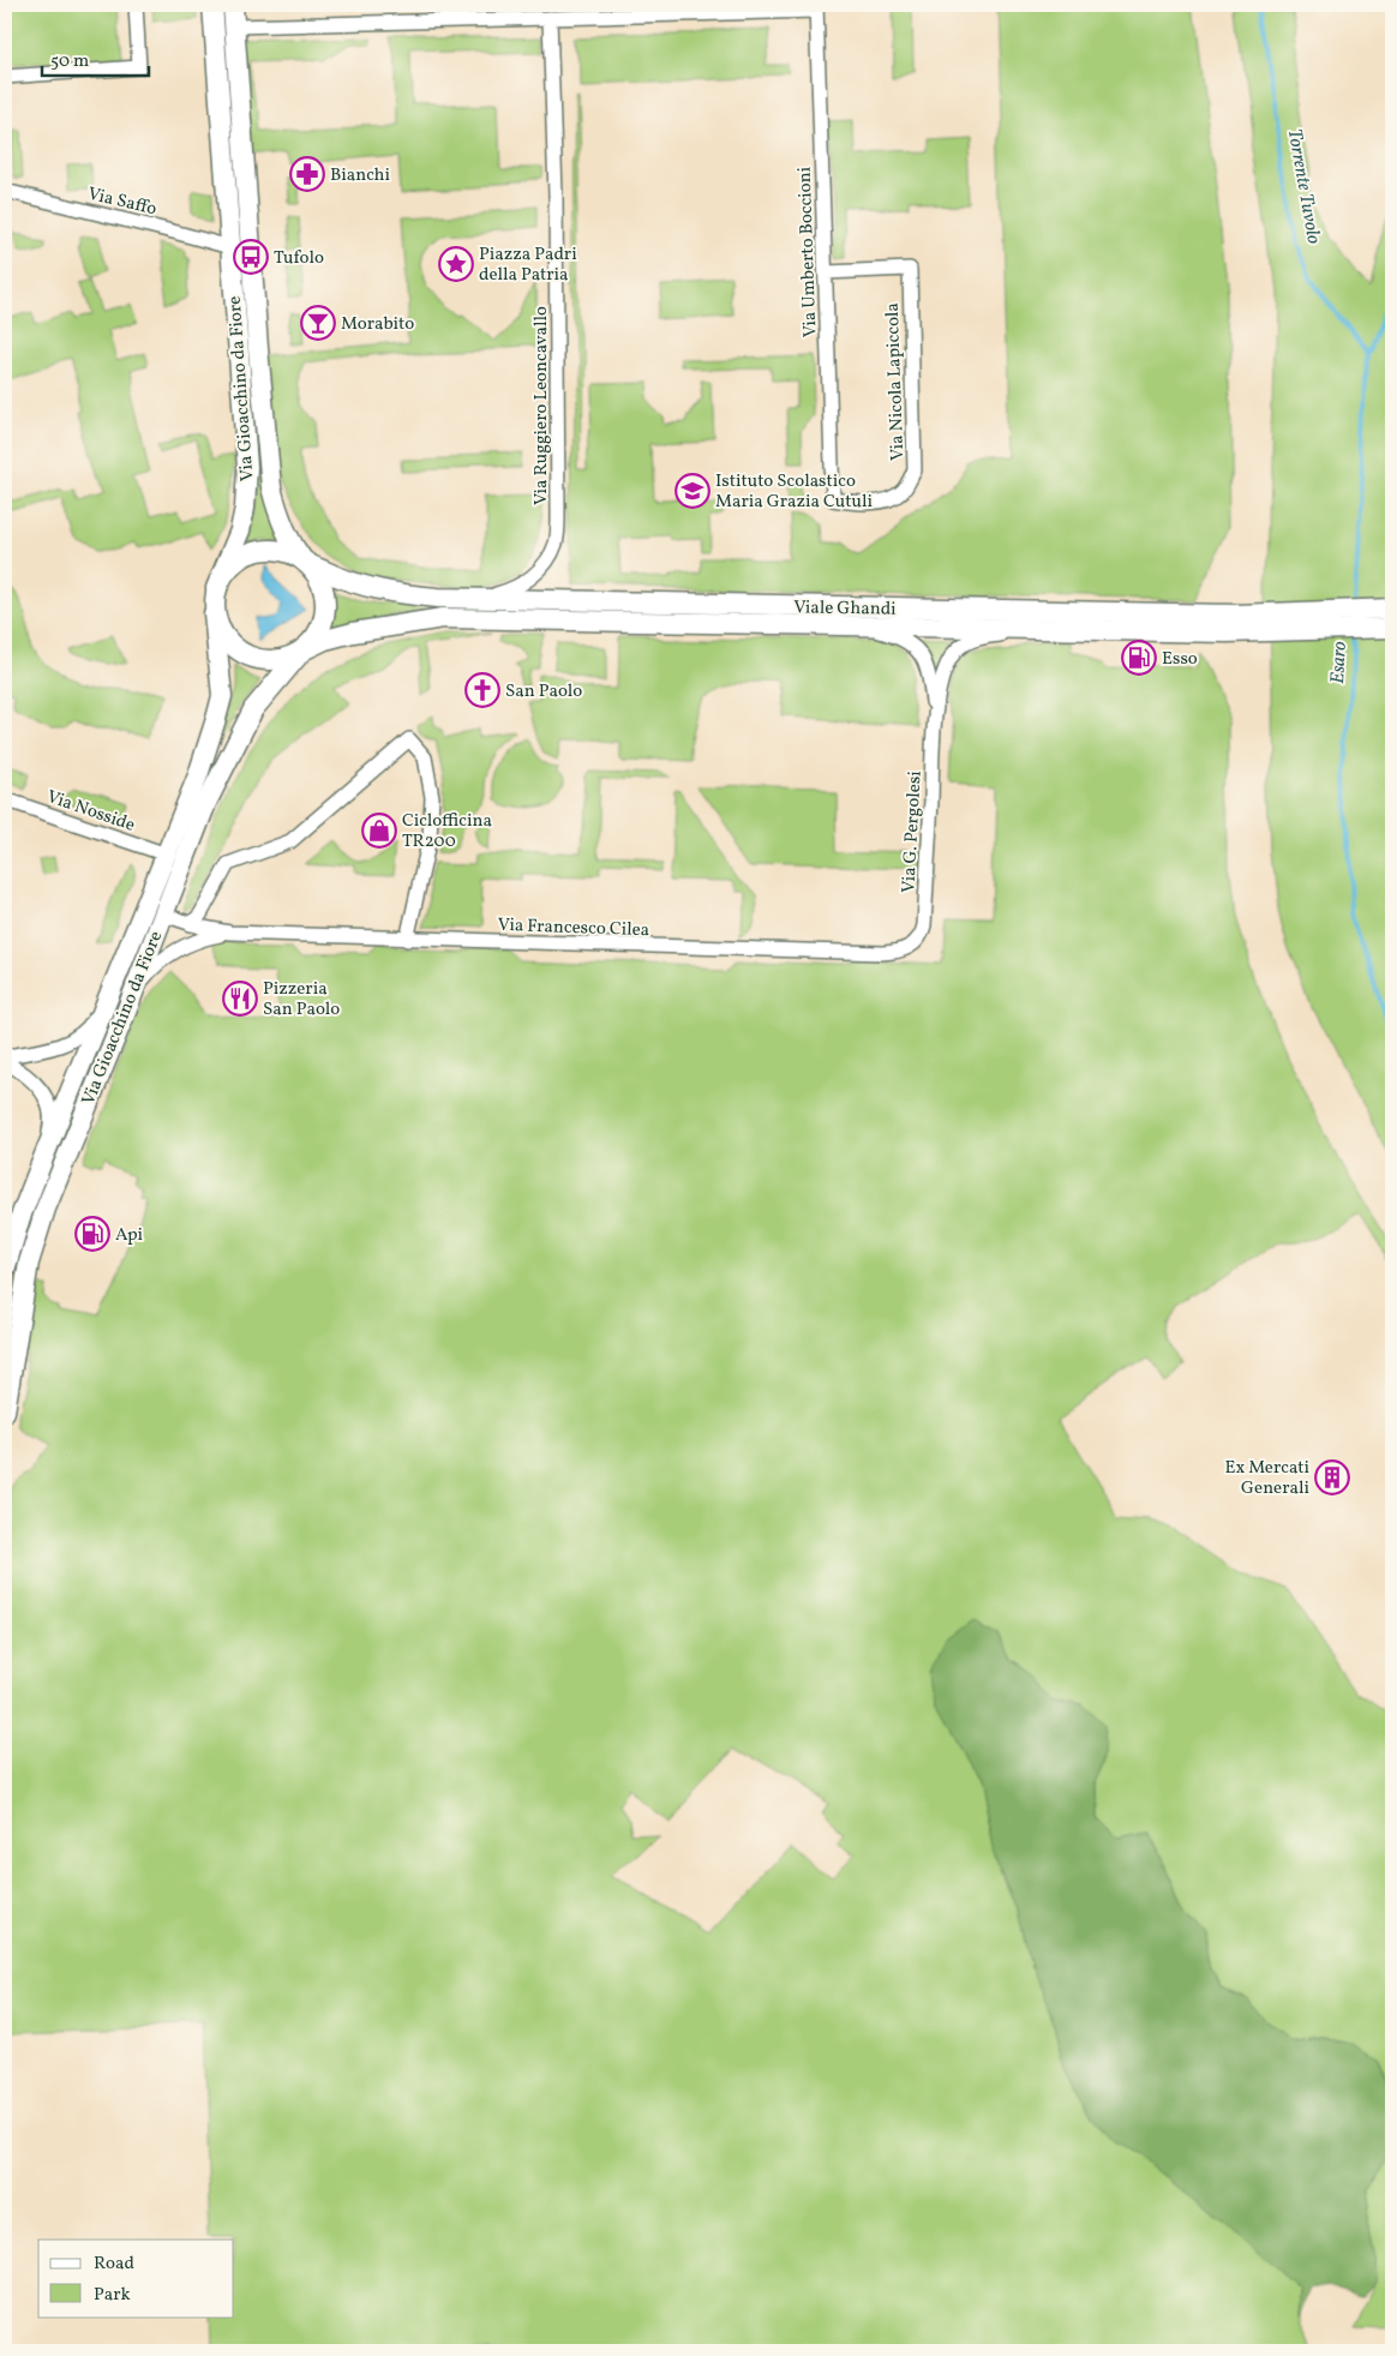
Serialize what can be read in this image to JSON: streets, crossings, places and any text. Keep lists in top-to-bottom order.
{
  "streets": {
    "street": [
      "Via Saffo",
      "Via Umberto Boccioni",
      "Via Nicola Lapiccola",
      "Via Gioacchino da Fiore",
      "Via Ruggiero Leoncavallo",
      "Viale Ghandi",
      "Via Nosside",
      "Via G. Pergolesi",
      "Via Francesco Cilea"
    ]
  },
  "crossings": [
    ["Via Saffo", "Via Gioacchino da Fiore"],
    ["Via Umberto Boccioni", "Via Nicola Lapiccola"],
    ["Via Gioacchino da Fiore", "Viale Ghandi"],
    ["Via Gioacchino da Fiore", "Via Nosside"],
    ["Via Ruggiero Leoncavallo", "Viale Ghandi"],
    ["Via G. Pergolesi", "Via Francesco Cilea"]
  ],
  "water": ["Torrente Tuvolo", "Esaro"],
  "places": {
    "pharmacy": ["Bianchi"],
    "bus stop": ["Tufolo"],
    "place": ["Piazza Padri della Patria"],
    "bar": ["Morabito"],
    "school or university": ["Istituto Scolastico Maria Grazia Cutuli"],
    "fuel station": ["Esso", "Api"],
    "church": ["San Paolo"],
    "shop": ["Ciclofficina TR200"],
    "restaurant": ["Pizzeria San Paolo"],
    "building": ["Ex Mercati Generali"]
  },
  "legend": ["Road", "Park"],
  "scale_bar": "50 m"
}
